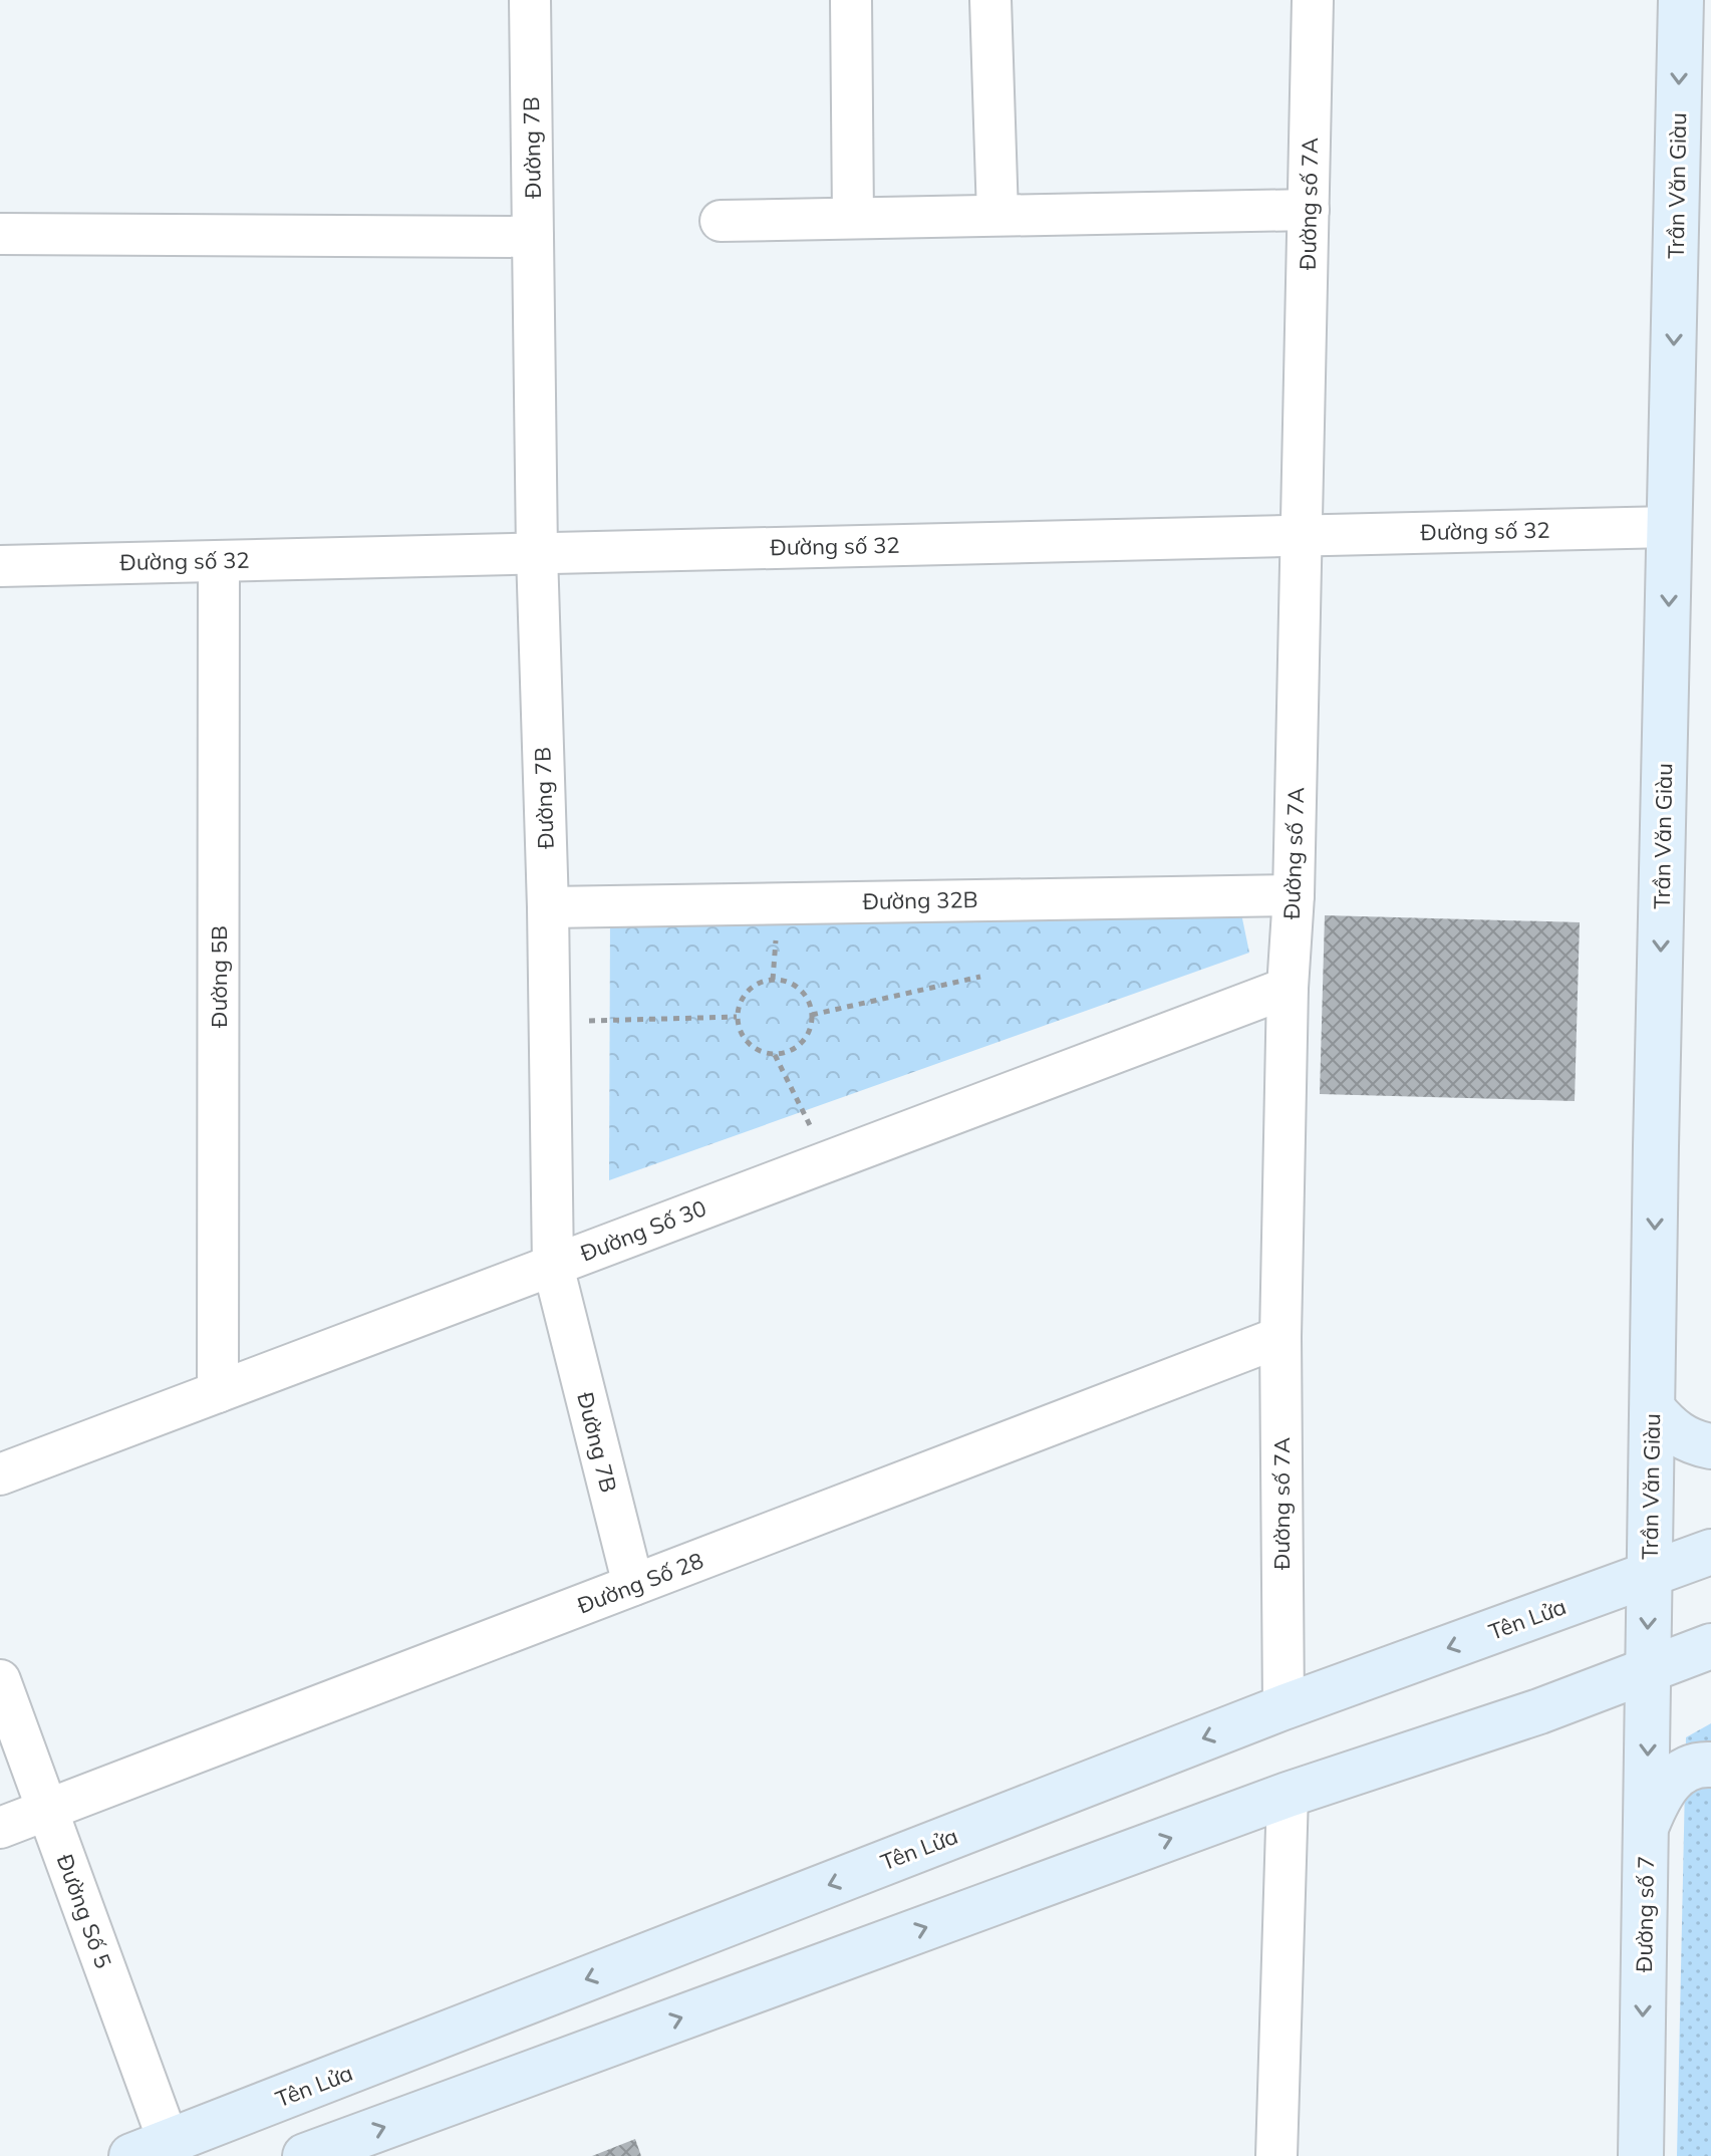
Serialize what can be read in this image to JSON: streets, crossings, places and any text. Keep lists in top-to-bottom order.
{
  "streets": {
    "main road": ["Trần Văn Giàu", "Tên Lửa", "Đường số 7"],
    "street": [
      "Đường 7B",
      "Đường số 7A",
      "Đường số 32",
      "Đường 32B",
      "Đường 5B",
      "Đường Số 30",
      "Đường Số 28",
      "Đường Số 5"
    ]
  },
  "crossings": [
    ["Đường 7B", "Đường số 32"],
    ["Đường 7B", "Đường 32B"],
    ["Đường 7B", "Đường Số 30"],
    ["Đường 7B", "Đường Số 28"],
    ["Trần Văn Giàu", "Đường số 32"],
    ["Trần Văn Giàu", "Tên Lửa"],
    ["Trần Văn Giàu", "Đường số 7"],
    ["Đường số 7A", "Đường số 32"],
    ["Đường số 7A", "Đường 32B"],
    ["Đường số 7A", "Đường Số 30"],
    ["Đường số 7A", "Đường Số 28"],
    ["Đường số 7A", "Tên Lửa"],
    ["Đường số 32", "Đường 5B"],
    ["Đường 5B", "Đường Số 30"],
    ["Đường Số 28", "Đường Số 5"],
    ["Tên Lửa", "Đường Số 5"]
  ],
  "one_way": ["Trần Văn Giàu", "Đường số 7"]
}
